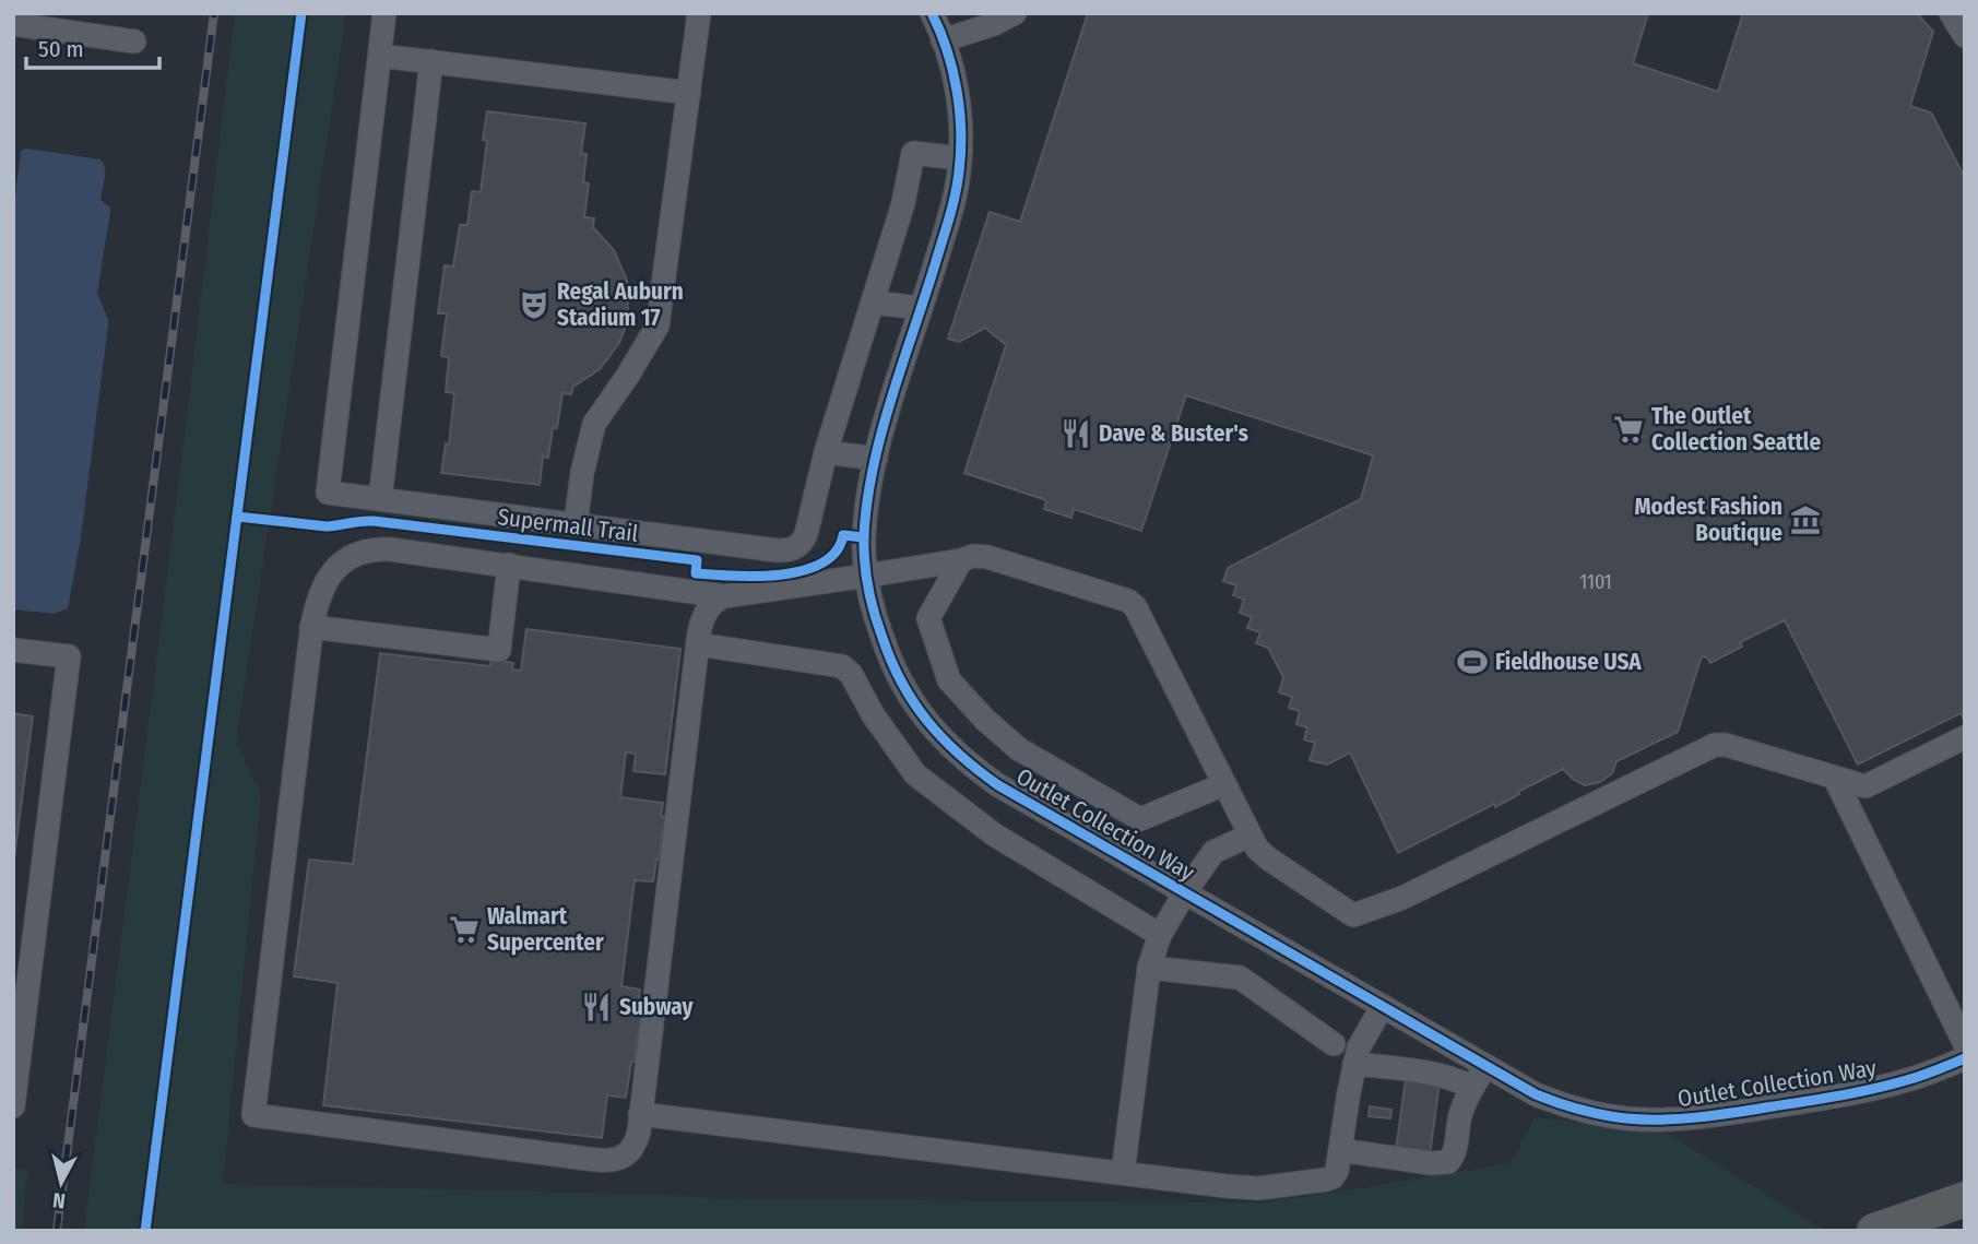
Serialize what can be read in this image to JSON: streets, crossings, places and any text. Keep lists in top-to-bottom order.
{
  "streets": {
    "street": ["Outlet Collection Way"],
    "cycle path": ["Supermall Trail"]
  },
  "places": {
    "theatre": ["Regal Auburn Stadium 17"],
    "supermarket": ["The Outlet Collection Seattle", "Walmart Supercenter"],
    "restaurant": ["Dave & Buster's", "Subway"],
    "museum": ["Modest Fashion Boutique"],
    "sports": ["Fieldhouse USA"]
  },
  "house_numbers": ["1101"],
  "scale_bar": "50 m",
  "north": "bottom"
}
